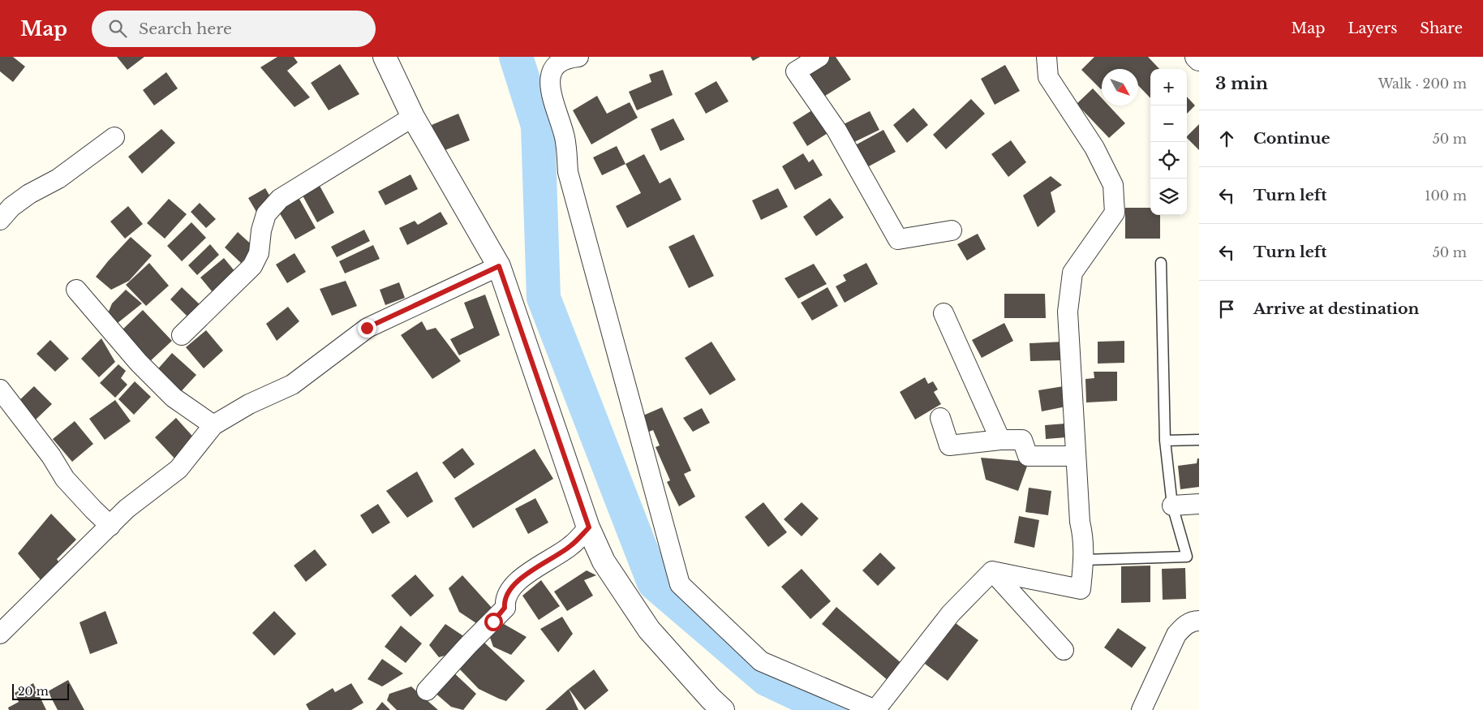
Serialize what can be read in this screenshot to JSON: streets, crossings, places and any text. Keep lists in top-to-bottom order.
{
  "scale_bar": "20 m",
  "north": "bottom right",
  "page": {
    "header": "Map",
    "search": "Search here",
    "nav": ["Map", "Layers", "Share"],
    "heading": ["3 min", "Walk · 200 m"],
    "map_buttons": ["+", "−"],
    "list": [
      ["Continue", "50 m"],
      ["Turn left", "100 m"],
      ["Turn left", "50 m"],
      "Arrive at destination"
    ],
    "scale": "20 m"
  }
}
